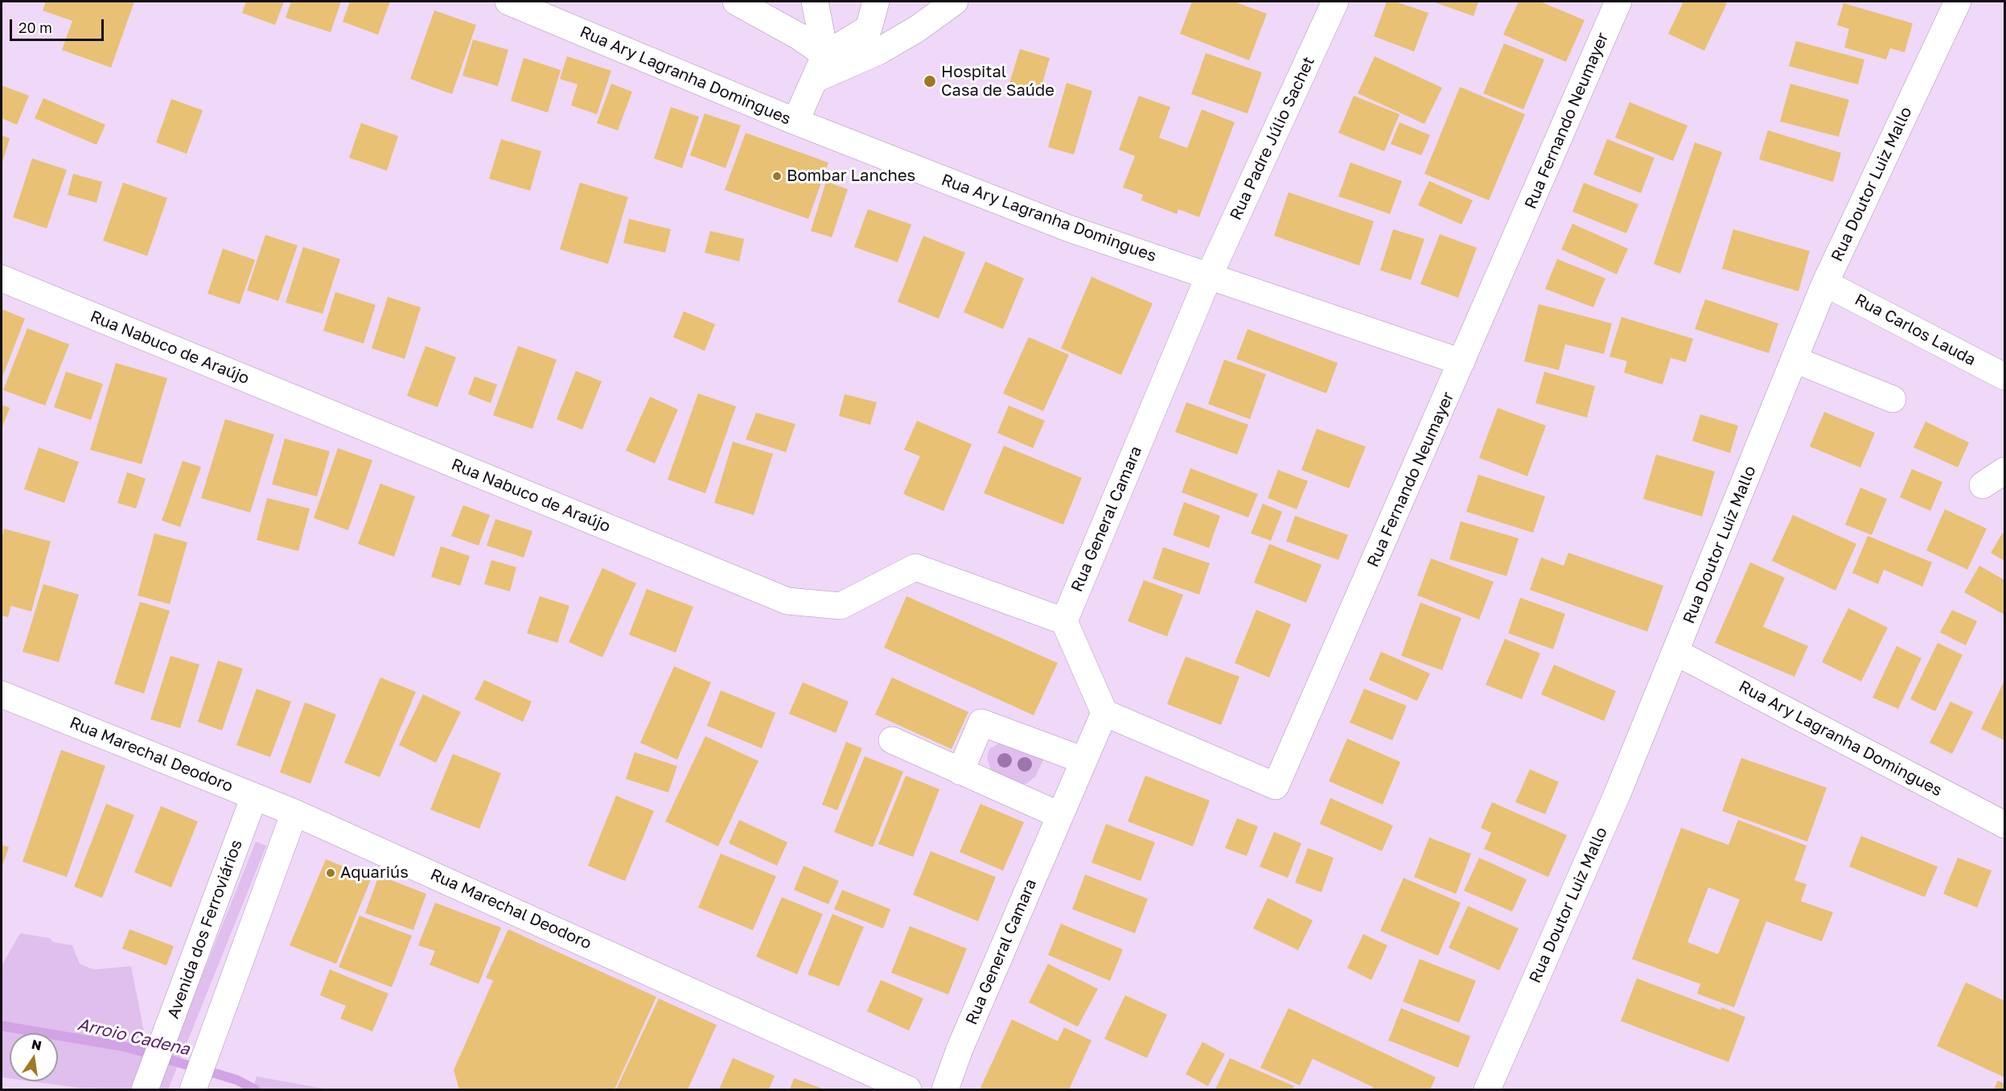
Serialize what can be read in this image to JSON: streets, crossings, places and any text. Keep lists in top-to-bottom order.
{
  "streets": {
    "street": [
      "Rua Ary Lagranha Domingues",
      "Rua Fernando Neumayer",
      "Rua Padre Júlio Sachet",
      "Rua Doutor Luiz Mallo",
      "Rua Carlos Lauda",
      "Rua Nabuco de Araújo",
      "Rua General Camara",
      "Rua Marechal Deodoro",
      "Avenida dos Ferroviários"
    ]
  },
  "crossings": [
    ["Rua Ary Lagranha Domingues", "Rua Fernando Neumayer"],
    ["Rua Ary Lagranha Domingues", "Rua Padre Júlio Sachet"],
    ["Rua Ary Lagranha Domingues", "Rua Doutor Luiz Mallo"],
    ["Rua Ary Lagranha Domingues", "Rua General Camara"],
    ["Rua Fernando Neumayer", "Rua General Camara"],
    ["Rua Padre Júlio Sachet", "Rua General Camara"],
    ["Rua Doutor Luiz Mallo", "Rua Carlos Lauda"],
    ["Rua Nabuco de Araújo", "Rua General Camara"],
    ["Rua Marechal Deodoro", "Avenida dos Ferroviários"]
  ],
  "water": ["Arroio Cadena"],
  "places": ["Hospital Casa de Saúde", "Bombar Lanches", "Aquariús"],
  "scale_bar": "20 m",
  "north": "top"
}
